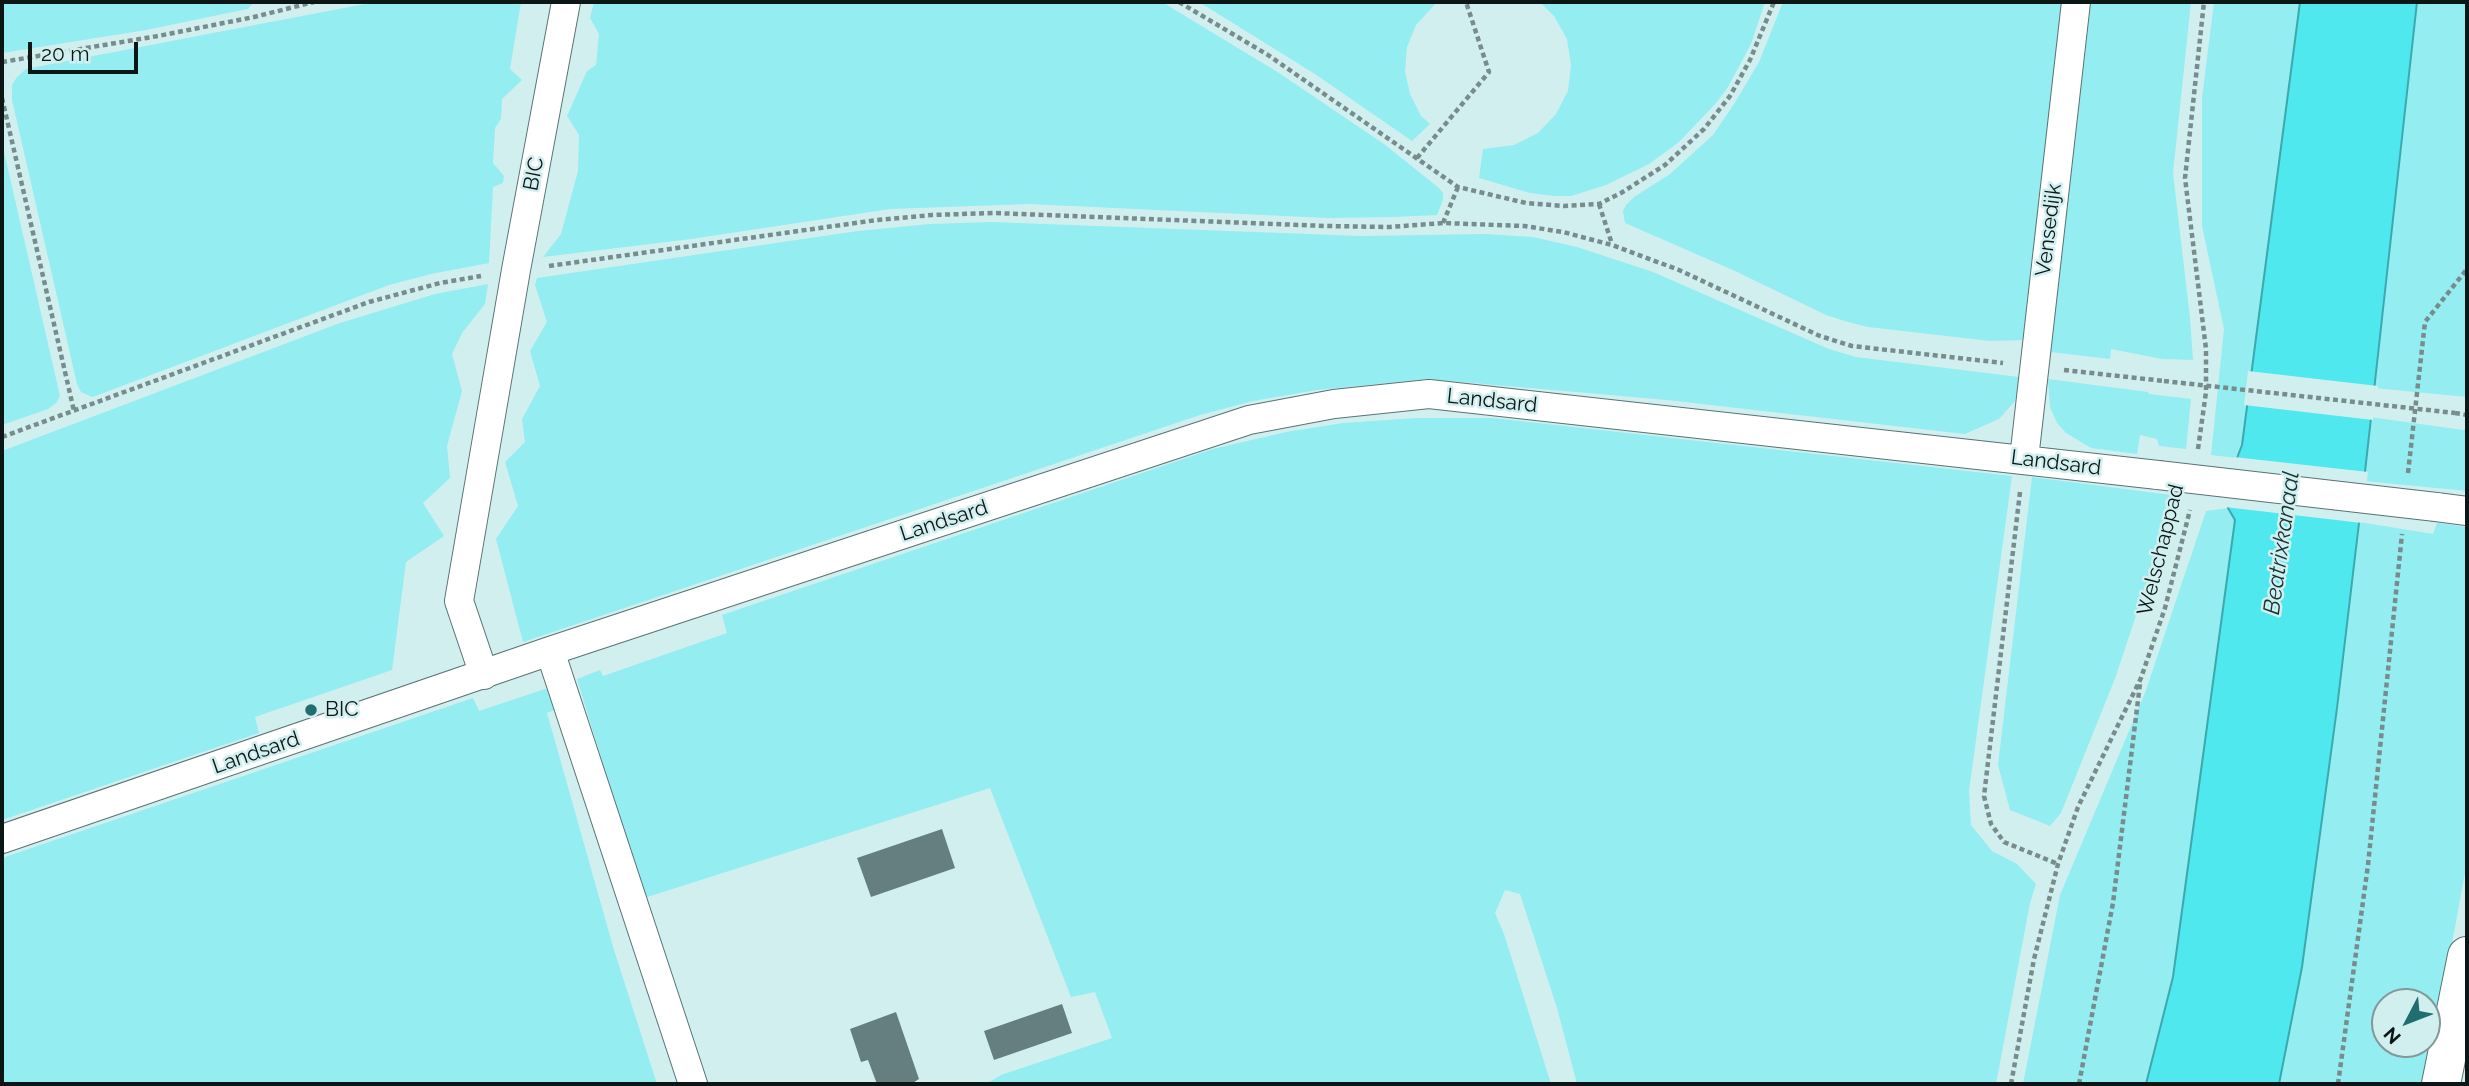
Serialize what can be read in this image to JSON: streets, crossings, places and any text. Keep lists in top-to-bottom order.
{
  "streets": {
    "street": ["BIC", "Vensedijk", "Landsard"],
    "path": ["Welschappad"]
  },
  "crossings": [
    ["BIC", "Landsard"],
    ["Vensedijk", "Landsard"]
  ],
  "water": ["Beatrixkanaal"],
  "places": ["BIC"],
  "scale_bar": "20 m",
  "north": "bottom left"
}
